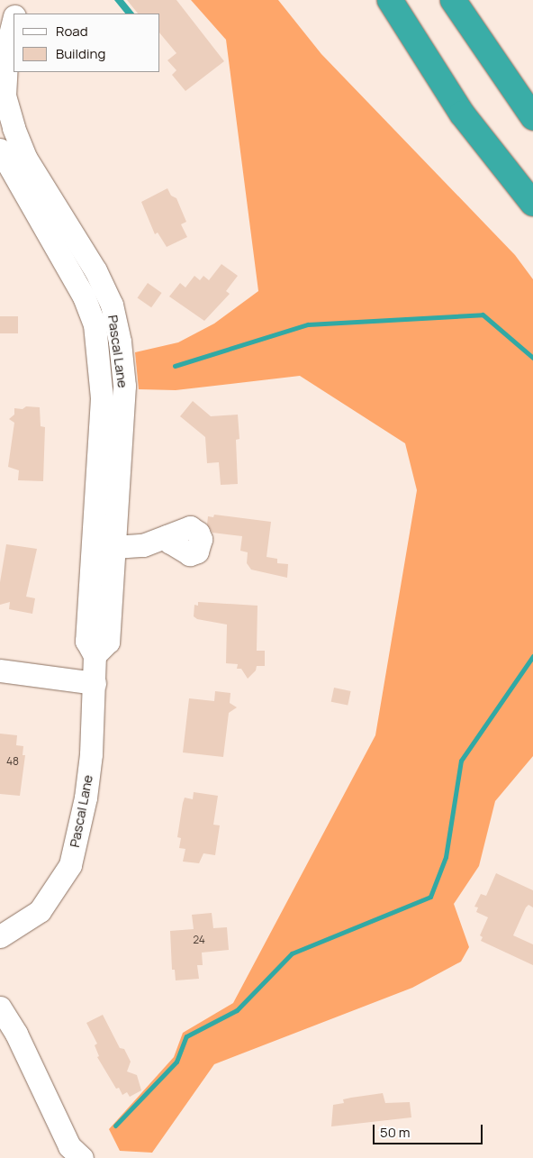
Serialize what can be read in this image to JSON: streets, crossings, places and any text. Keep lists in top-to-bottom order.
{
  "streets": {
    "street": ["Pascal Lane"]
  },
  "house_numbers": ["48", "24"],
  "legend": ["Road", "Building"],
  "scale_bar": "50 m"
}
